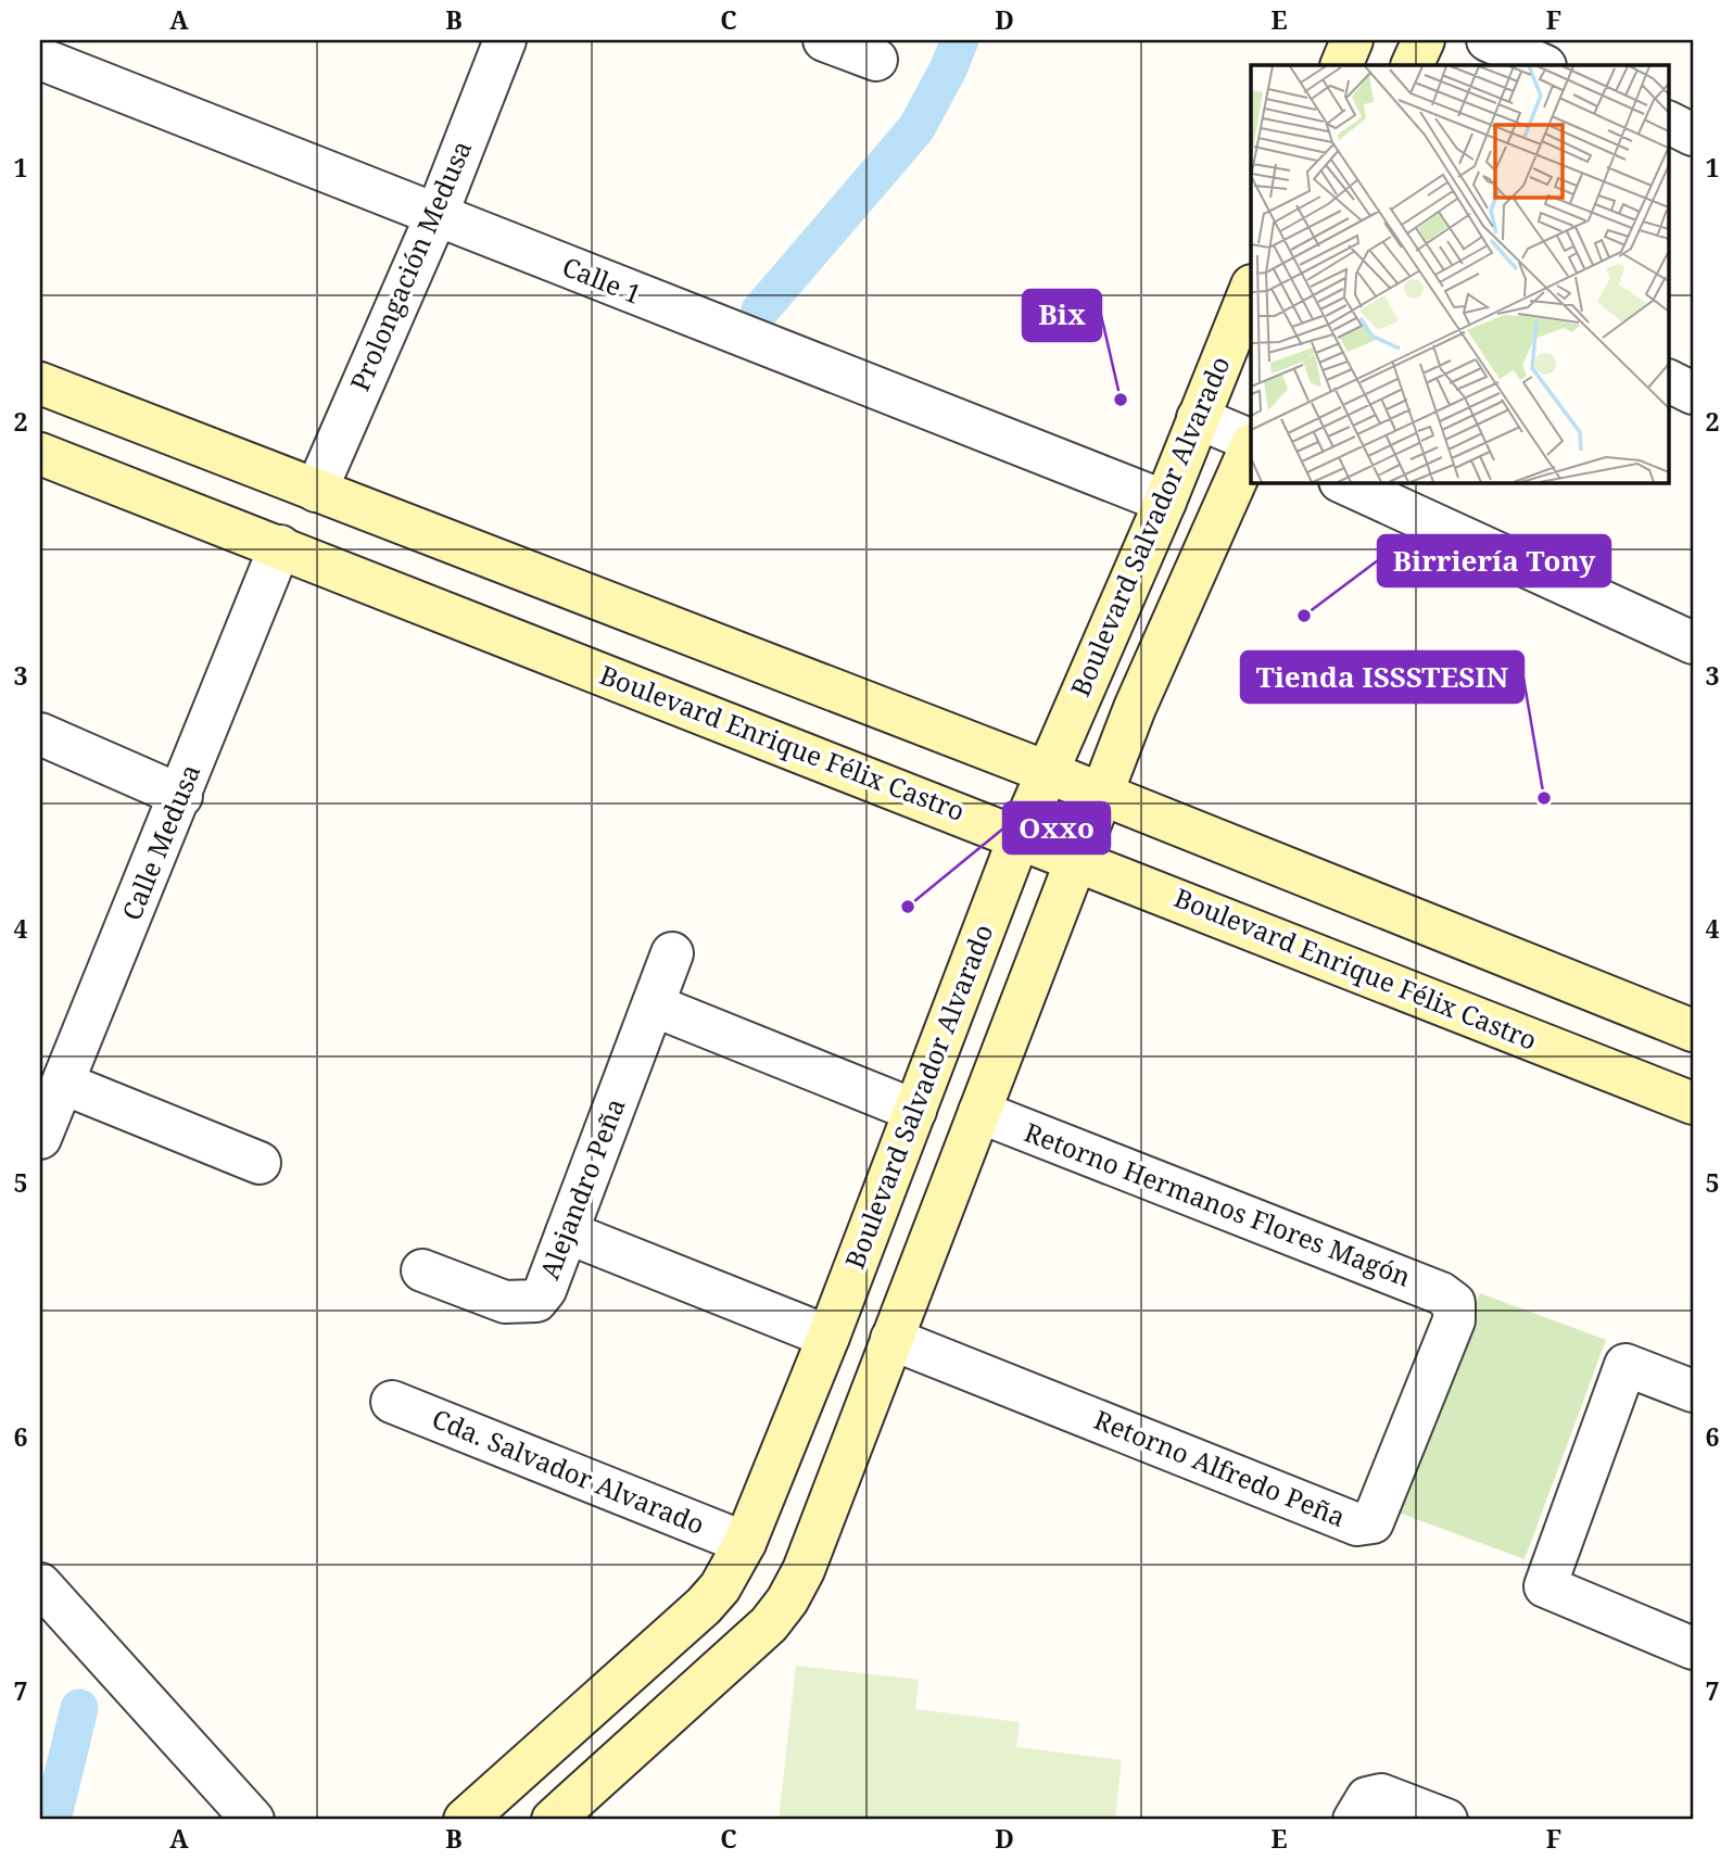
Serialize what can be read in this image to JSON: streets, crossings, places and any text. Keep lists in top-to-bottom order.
{
  "streets": {
    "street": [
      "Prolongación Medusa",
      "Calle 1",
      "Boulevard Salvador Alvarado",
      "Boulevard Enrique Félix Castro",
      "Calle Medusa",
      "Alejandro Peña",
      "Retorno Hermanos Flores Magón",
      "Retorno Alfredo Peña",
      "Cda. Salvador Alvarado"
    ]
  },
  "crossings": [
    ["Prolongación Medusa", "Calle 1"],
    ["Calle 1", "Boulevard Salvador Alvarado"],
    ["Boulevard Salvador Alvarado", "Boulevard Enrique Félix Castro"],
    ["Boulevard Salvador Alvarado", "Retorno Hermanos Flores Magón"],
    ["Boulevard Salvador Alvarado", "Retorno Alfredo Peña"],
    ["Boulevard Salvador Alvarado", "Cda. Salvador Alvarado"],
    ["Boulevard Enrique Félix Castro", "Calle Medusa"],
    ["Retorno Hermanos Flores Magón", "Retorno Alfredo Peña"]
  ],
  "places": [
    "Bix",
    "Birriería Tony",
    "Tienda ISSSTESIN",
    "Oxxo"
  ],
  "grid": {
    "columns": [
      "A",
      "B",
      "C",
      "D",
      "E",
      "F"
    ],
    "rows": [
      "1",
      "2",
      "3",
      "4",
      "5",
      "6",
      "7"
    ]
  }
}
